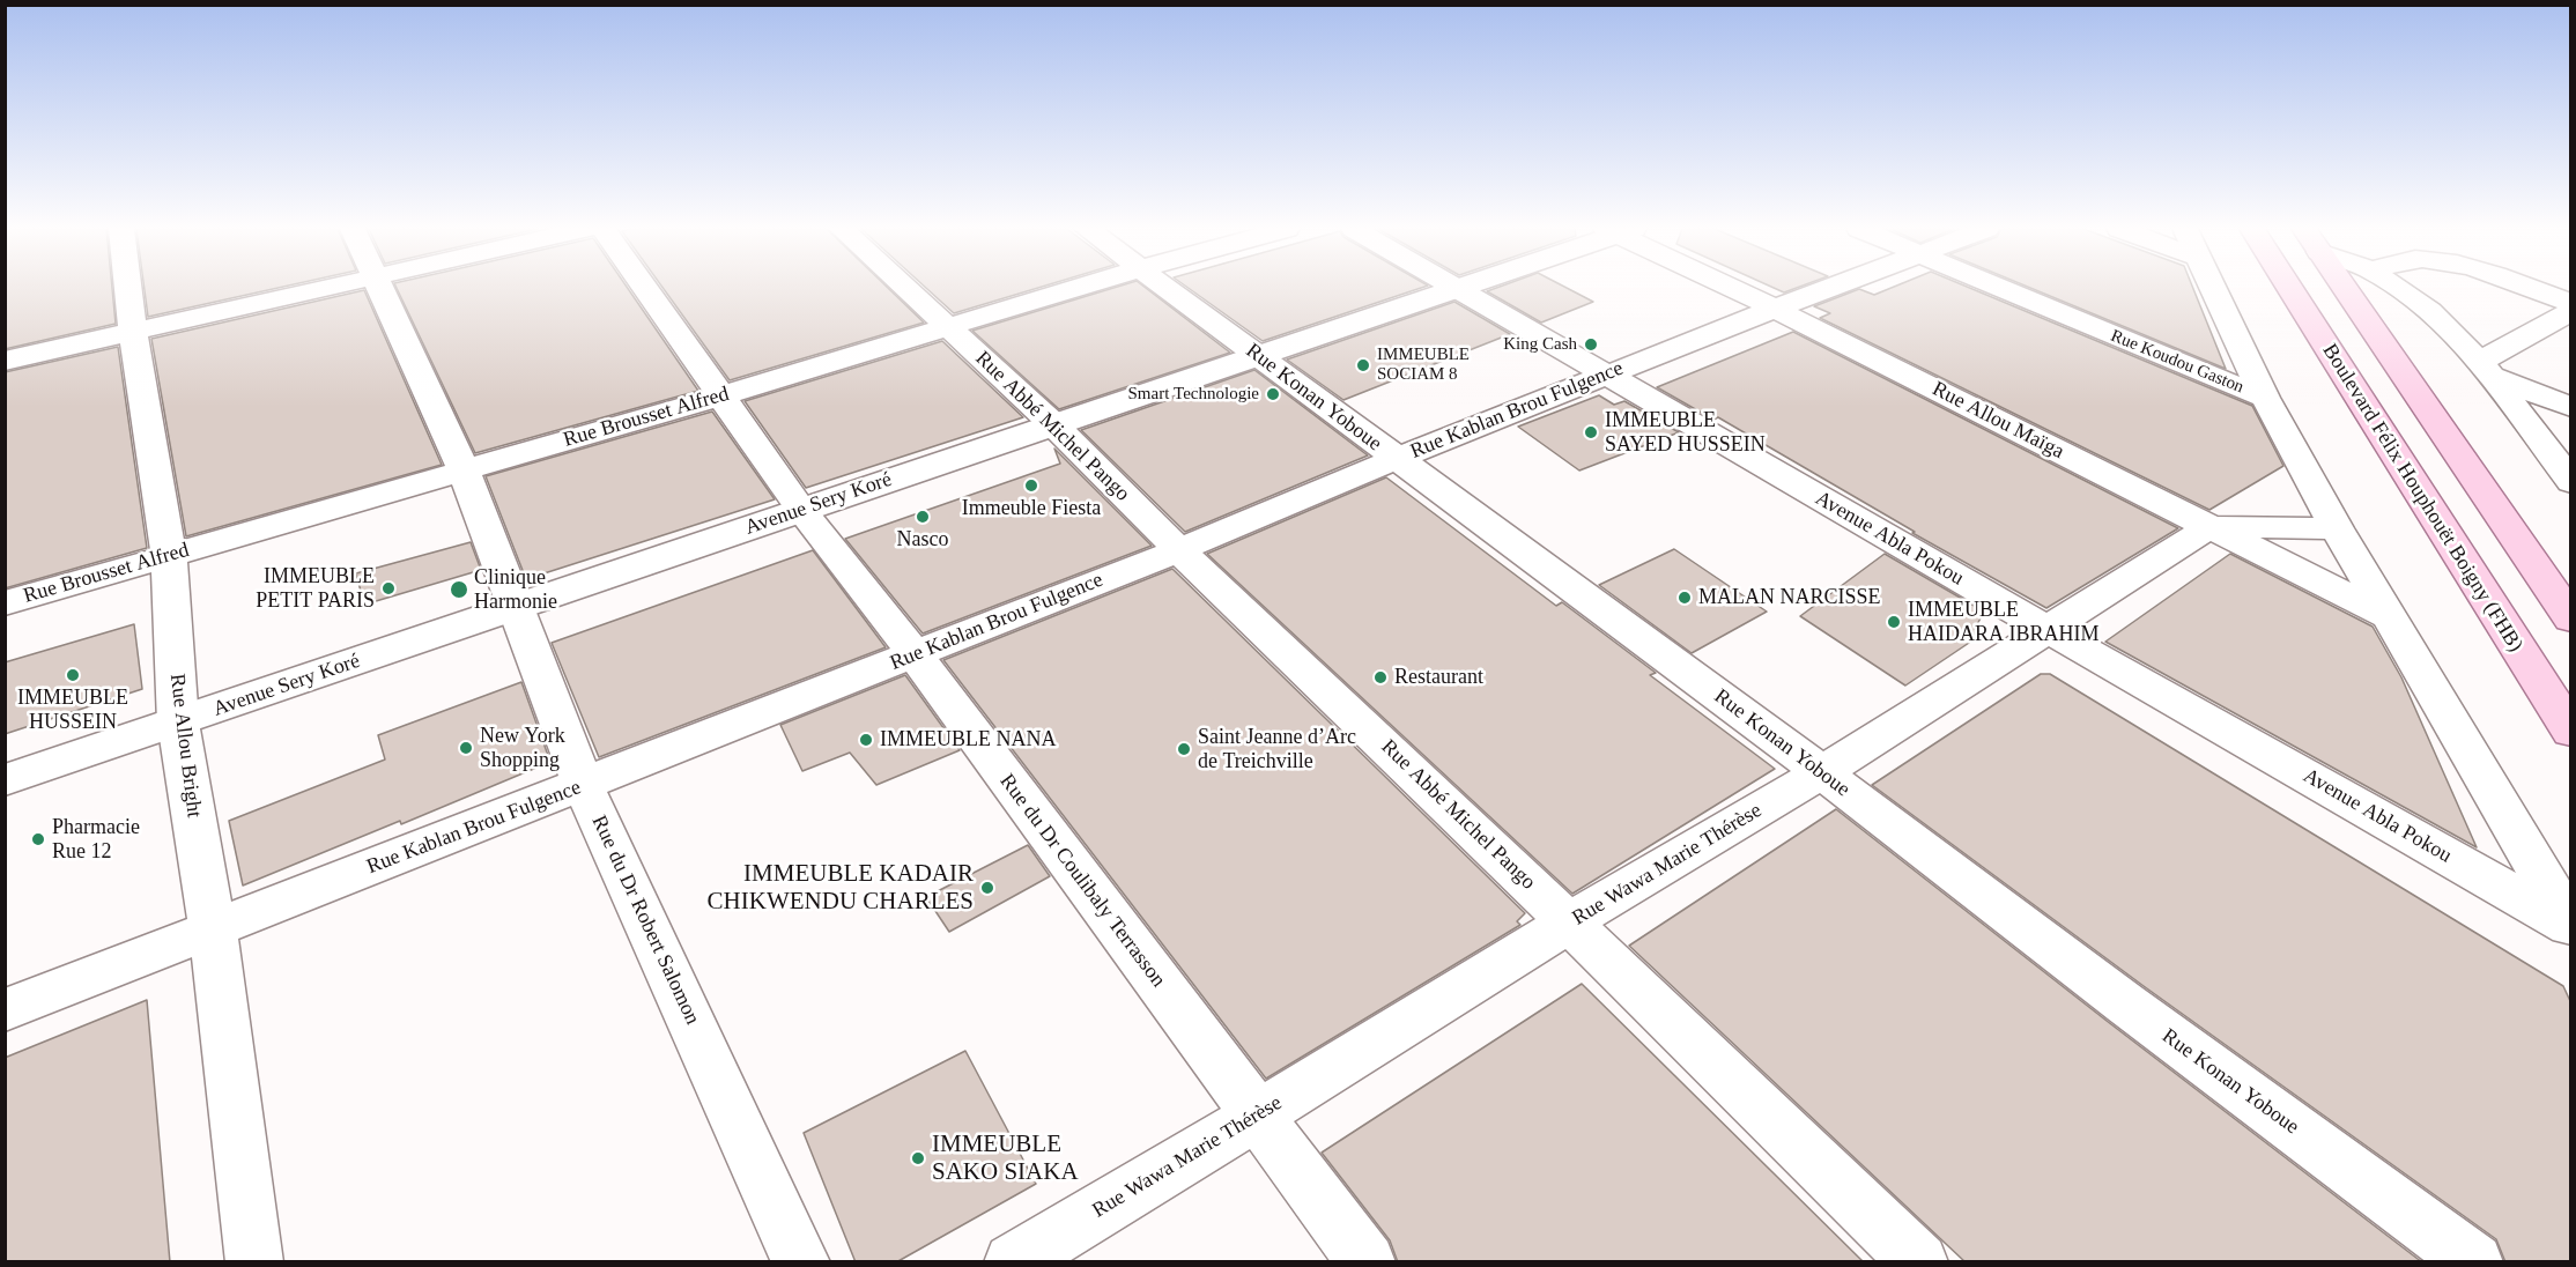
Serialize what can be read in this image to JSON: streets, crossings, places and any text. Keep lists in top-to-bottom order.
{
  "streets": {
    "main road": ["Boulevard Félix Houphouët Boigny (FHB)"],
    "street": [
      "Rue Koudou Gaston",
      "Rue Konan Yoboue",
      "Rue Kablan Brou Fulgence",
      "Rue Brousset Alfred",
      "Rue Allou Maïga",
      "Rue Abbé Michel Pango",
      "Avenue Sery Koré",
      "Avenue Abla Pokou",
      "Rue Allou Bright",
      "Rue Wawa Marie Thérèse",
      "Rue du Dr Coulibaly Terrasson",
      "Rue du Dr Robert Salomon"
    ]
  },
  "crossings": [
    ["Rue Konan Yoboue", "Rue Kablan Brou Fulgence"],
    ["Rue Konan Yoboue", "Avenue Sery Koré"],
    ["Rue Konan Yoboue", "Rue Wawa Marie Thérèse"],
    ["Rue Kablan Brou Fulgence", "Rue Allou Maïga"],
    ["Rue Kablan Brou Fulgence", "Rue Abbé Michel Pango"],
    ["Rue Kablan Brou Fulgence", "Avenue Abla Pokou"],
    ["Rue Kablan Brou Fulgence", "Rue Allou Bright"],
    ["Rue Kablan Brou Fulgence", "Rue du Dr Coulibaly Terrasson"],
    ["Rue Kablan Brou Fulgence", "Rue du Dr Robert Salomon"],
    ["Rue Brousset Alfred", "Rue Abbé Michel Pango"],
    ["Rue Brousset Alfred", "Rue Allou Bright"],
    ["Rue Brousset Alfred", "Rue du Dr Coulibaly Terrasson"],
    ["Rue Brousset Alfred", "Rue du Dr Robert Salomon"],
    ["Rue Allou Maïga", "Rue Wawa Marie Thérèse"],
    ["Rue Abbé Michel Pango", "Avenue Sery Koré"],
    ["Rue Abbé Michel Pango", "Rue Wawa Marie Thérèse"],
    ["Avenue Sery Koré", "Avenue Abla Pokou"],
    ["Avenue Sery Koré", "Rue Allou Bright"],
    ["Avenue Sery Koré", "Rue du Dr Coulibaly Terrasson"],
    ["Avenue Sery Koré", "Rue du Dr Robert Salomon"],
    ["Avenue Abla Pokou", "Rue Wawa Marie Thérèse"],
    ["Rue Wawa Marie Thérèse", "Rue du Dr Coulibaly Terrasson"]
  ],
  "places": [
    "King Cash",
    "IMMEUBLE SOCIAM 8",
    "Smart Technologie",
    "IMMEUBLE SAYED HUSSEIN",
    "Immeuble Fiesta",
    "Nasco",
    "IMMEUBLE PETIT PARIS",
    "Clinique Harmonie",
    "MALAN NARCISSE",
    "IMMEUBLE HAIDARA IBRAHIM",
    "IMMEUBLE HUSSEIN",
    "Restaurant",
    "IMMEUBLE NANA",
    "New York Shopping",
    "Saint Jeanne d’Arc de Treichville",
    "Pharmacie Rue 12",
    "IMMEUBLE KADAIR CHIKWENDU CHARLES",
    "IMMEUBLE SAKO SIAKA"
  ]
}
